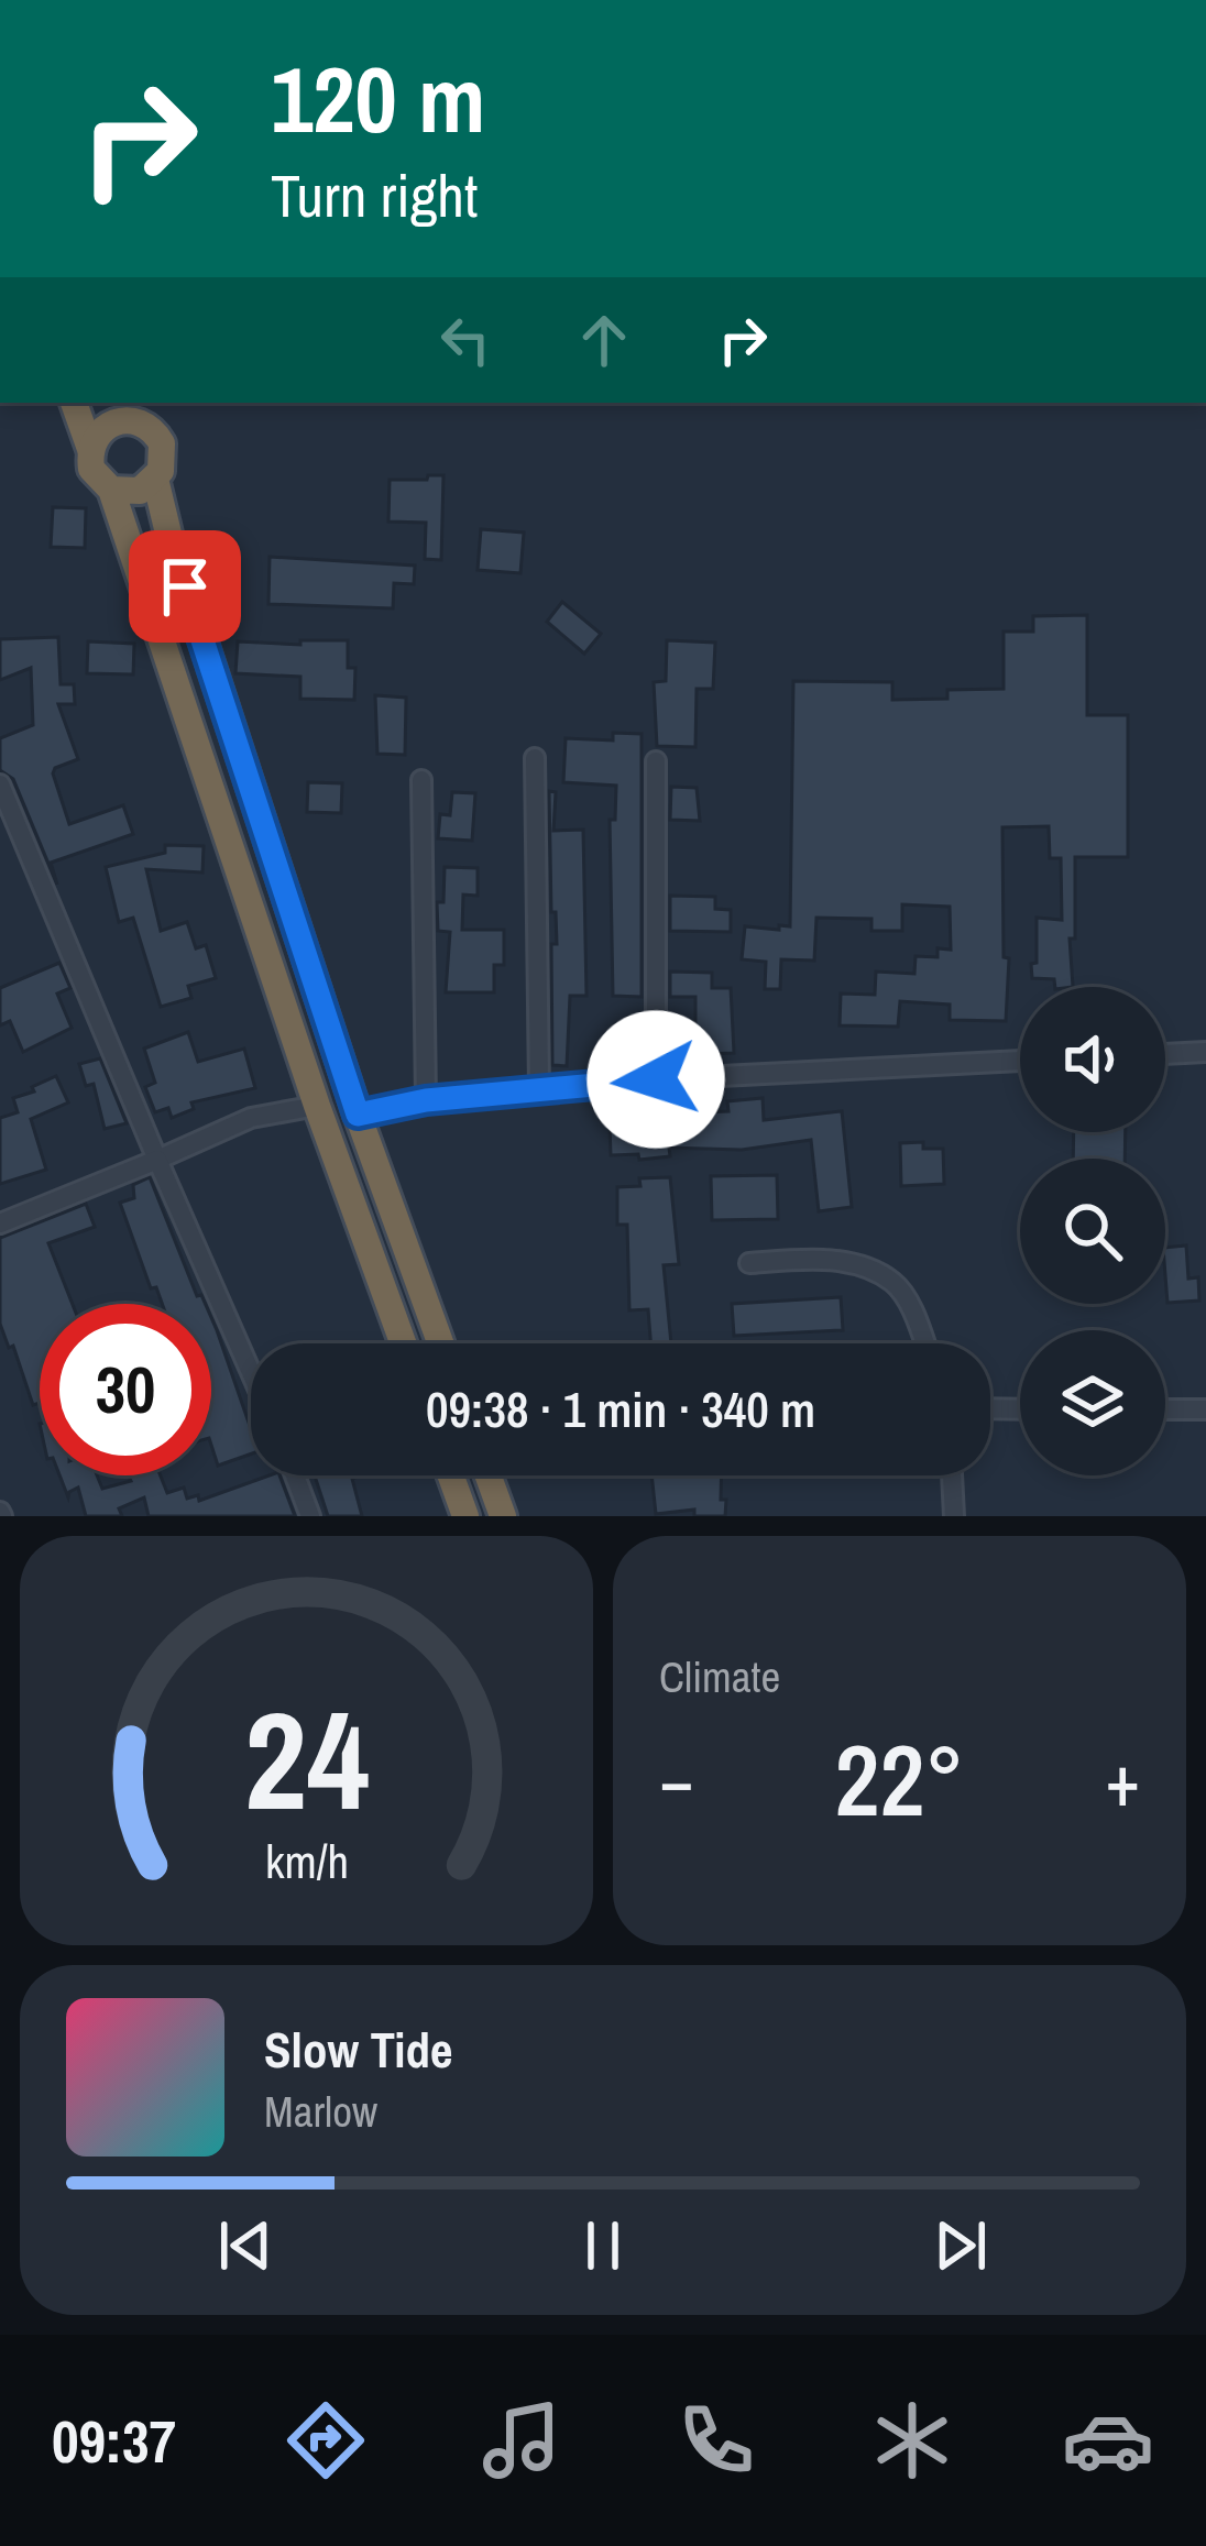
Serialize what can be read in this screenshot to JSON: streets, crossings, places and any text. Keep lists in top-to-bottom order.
{
  "page": {
    "turn": ["120 m", "Turn right"],
    "limit": "30",
    "trip": "09:38 · 1 min · 340 m",
    "tile": "Climate",
    "heat": ["−", "22°", "+"],
    "song": ["Slow Tide", "Marlow"],
    "tabs": "09:37",
    "gauge": ["24", "km/h"]
  }
}
